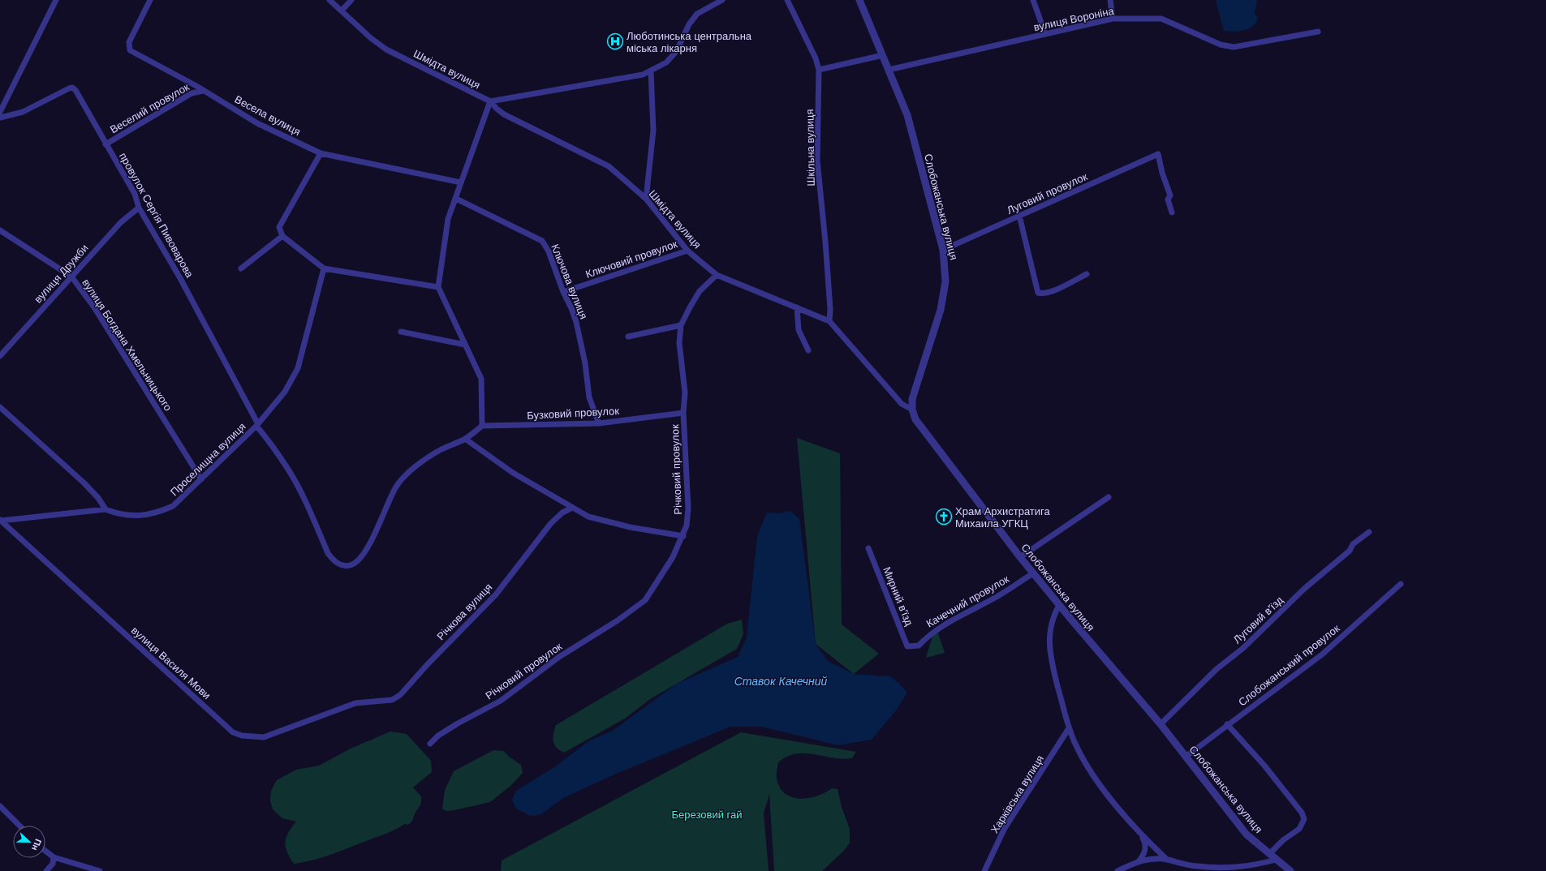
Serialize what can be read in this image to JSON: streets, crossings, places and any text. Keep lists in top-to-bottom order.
{
  "streets": {
    "street": [
      "вулиця Вороніна",
      "Шмідта вулиця",
      "Веселий провулок",
      "Весела вулиця",
      "Шкільна вулиця",
      "Луговий провулок",
      "Слобожанська вулиця",
      "провулок Сергія Пивоварова",
      "Ключовий провулок",
      "вулиця Дружби",
      "Ключова вулиця",
      "вулиця Богдана Хмельницького",
      "Бузковий провулок",
      "Проселищна вулиця",
      "Річковий провулок",
      "Мирний в'їзд",
      "Качечний провулок",
      "Річкова вулиця",
      "Луговий в'їзд",
      "вулиця Василя Мови",
      "Слобожанський провулок",
      "Харківська вулиця"
    ]
  },
  "crossings": [
    ["вулиця Вороніна", "Слобожанська вулиця"],
    ["Шмідта вулиця", "Шкільна вулиця"],
    ["Шмідта вулиця", "Слобожанська вулиця"],
    ["Шмідта вулиця", "Ключовий провулок"],
    ["Шмідта вулиця", "Річковий провулок"],
    ["Веселий провулок", "Весела вулиця"],
    ["Веселий провулок", "провулок Сергія Пивоварова"],
    ["Луговий провулок", "Слобожанська вулиця"],
    ["Слобожанська вулиця", "Качечний провулок"],
    ["Слобожанська вулиця", "Луговий в'їзд"],
    ["Слобожанська вулиця", "Слобожанський провулок"],
    ["провулок Сергія Пивоварова", "вулиця Дружби"],
    ["провулок Сергія Пивоварова", "Проселищна вулиця"],
    ["Ключовий провулок", "Ключова вулиця"],
    ["вулиця Дружби", "вулиця Богдана Хмельницького"],
    ["Ключова вулиця", "Бузковий провулок"],
    ["вулиця Богдана Хмельницького", "Проселищна вулиця"],
    ["Бузковий провулок", "Річковий провулок"],
    ["Проселищна вулиця", "вулиця Василя Мови"],
    ["Мирний в'їзд", "Качечний провулок"],
    ["Річкова вулиця", "вулиця Василя Мови"]
  ],
  "water": ["Ставок Качечний"],
  "parks": ["Березовий гай"],
  "places": {
    "hospital": ["Люботинська центральна міська лікарня"],
    "church": ["Храм Архистратига Михаила УГКЦ"]
  },
  "north": "right"
}
